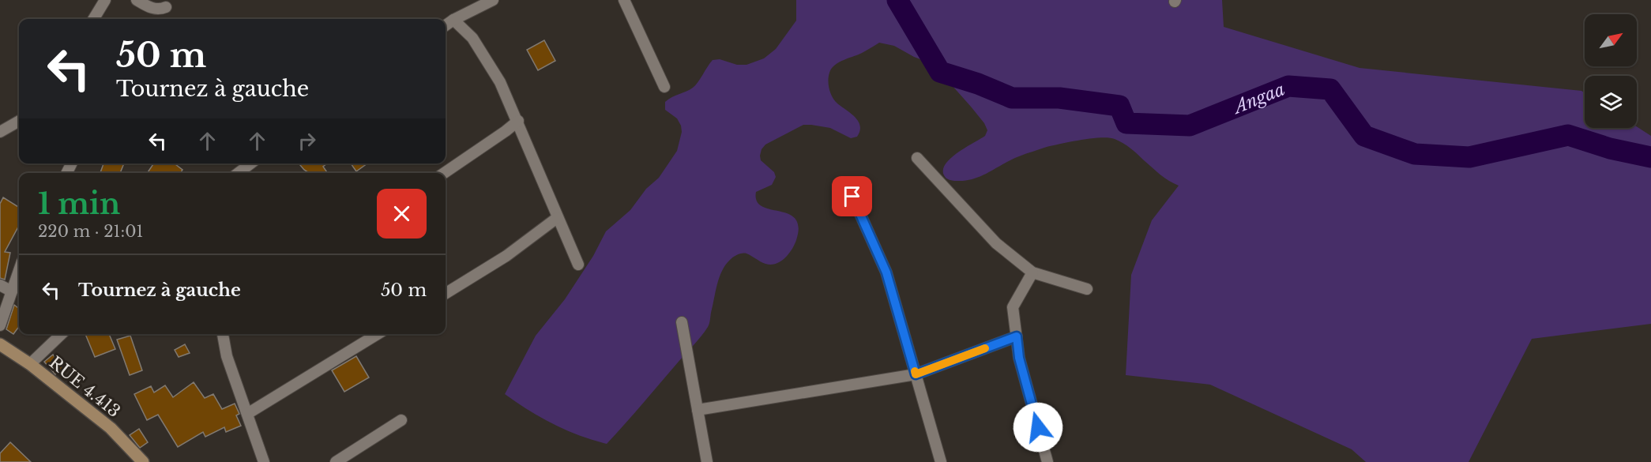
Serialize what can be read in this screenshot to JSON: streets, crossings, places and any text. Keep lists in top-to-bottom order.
{
  "streets": {
    "street": ["RUE 4.413"]
  },
  "water": ["Angaa"],
  "north": "top right",
  "page": {
    "turn": ["50 m", "Tournez à gauche"],
    "heading": ["1 min", "220 m · 21:01"],
    "list": [
      {
        "name": "Tournez à gauche",
        "value": "50 m"
      }
    ]
  }
}
